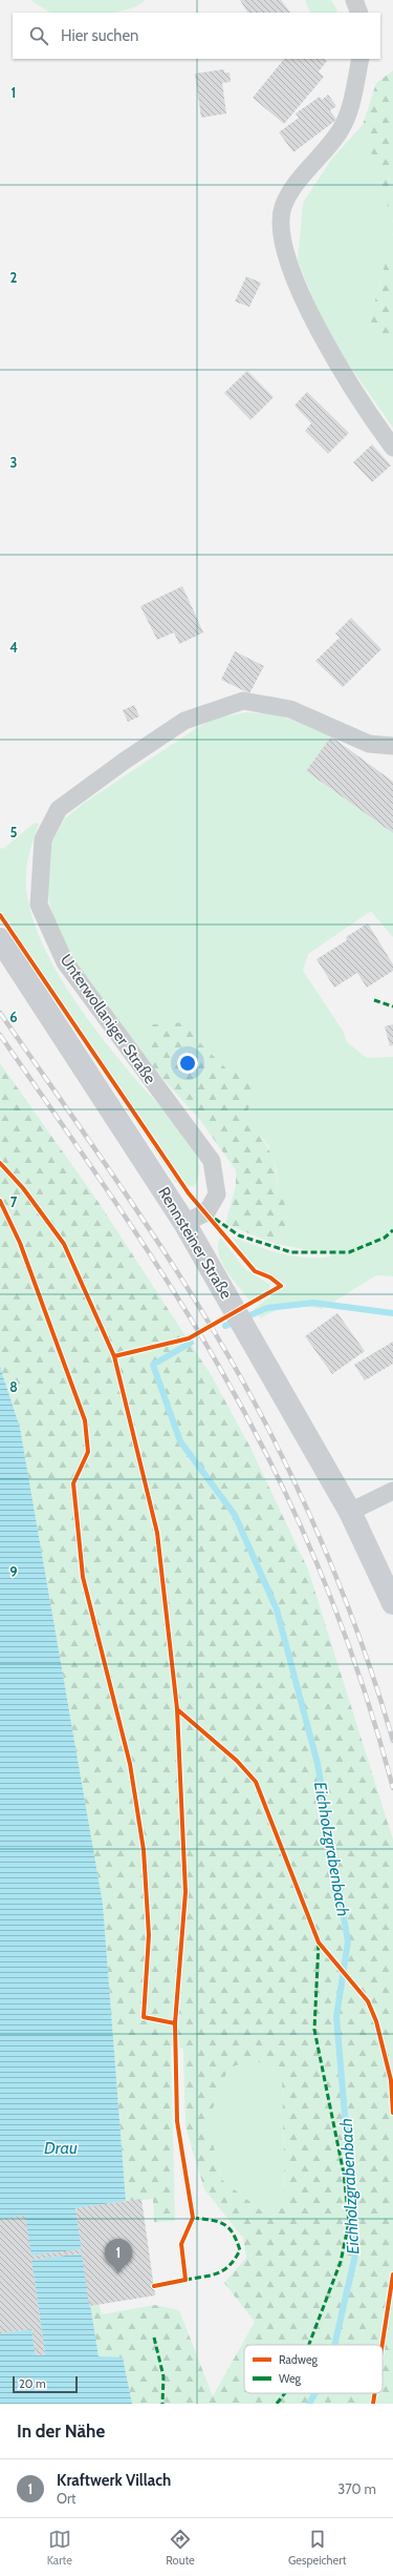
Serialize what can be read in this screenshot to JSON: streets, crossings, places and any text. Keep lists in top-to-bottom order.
{
  "streets": {
    "main road": ["Rennsteiner Straße"],
    "street": ["Unterwollaniger Straße"]
  },
  "crossings": [
    ["Unterwollaniger Straße", "Rennsteiner Straße"]
  ],
  "water": ["Eichholzgrabenbach", "Drau"],
  "legend": ["Radweg", "Weg"],
  "scale_bar": "20 m",
  "page": {
    "search": "Hier suchen",
    "pins": "1",
    "scale": "20 m",
    "heading": "In der Nähe",
    "list": [
      {
        "mark": "1",
        "name": "Kraftwerk Villach",
        "note": "Ort",
        "value": "370 m"
      }
    ],
    "nav": ["Karte", "Route", "Gespeichert"]
  },
  "grid": {
    "rows": [
      "1",
      "2",
      "3",
      "4",
      "5",
      "6",
      "7",
      "8",
      "9"
    ]
  }
}
